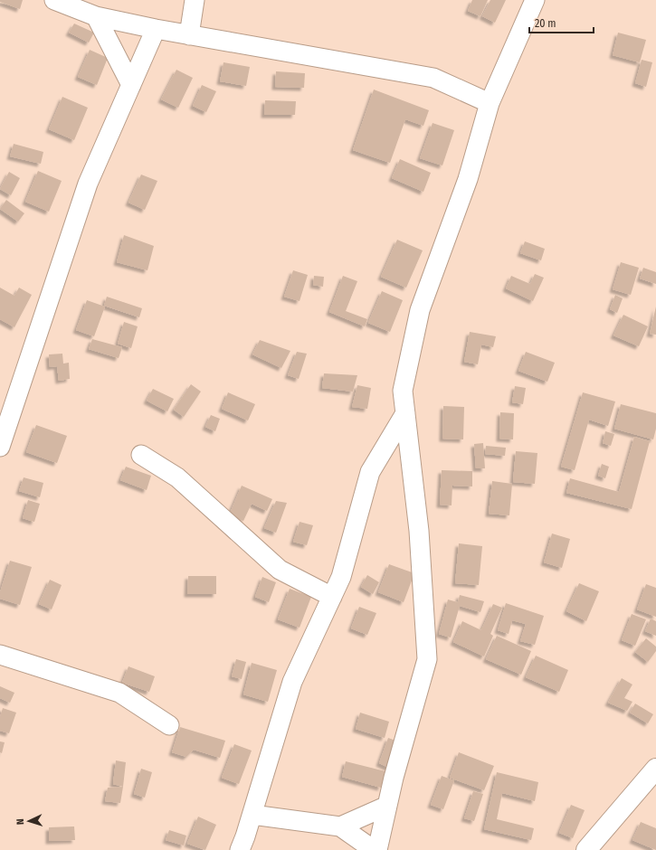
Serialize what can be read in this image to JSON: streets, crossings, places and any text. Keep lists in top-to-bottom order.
{
  "scale_bar": "20 m",
  "north": "left"
}
